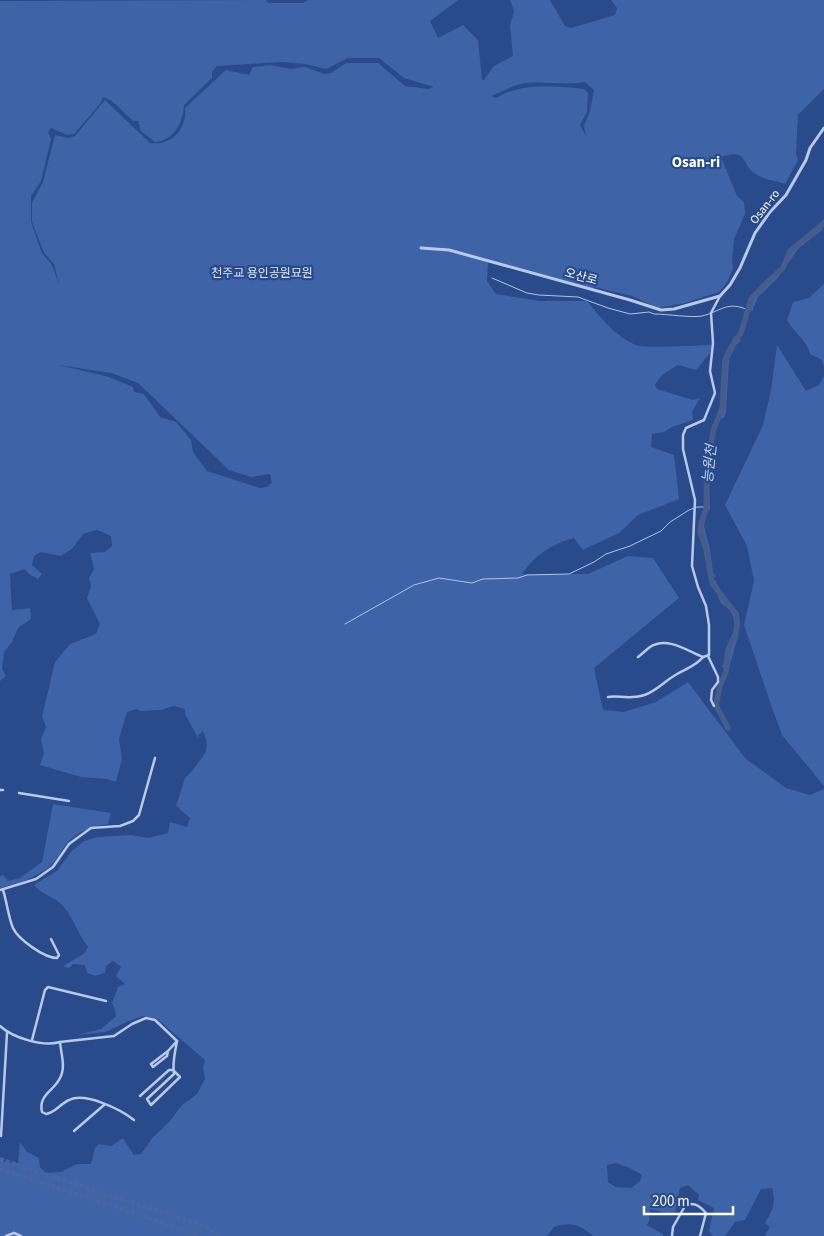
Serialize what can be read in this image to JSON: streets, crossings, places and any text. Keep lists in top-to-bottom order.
{
  "streets": {
    "street": ["Osan-ro", "오산로"]
  },
  "crossings": [
    ["Osan-ro", "오산로"]
  ],
  "districts": ["Osan-ri"],
  "water": ["능원천"],
  "parks": ["천주교 용인공원묘원"],
  "scale_bar": "200 m"
}
